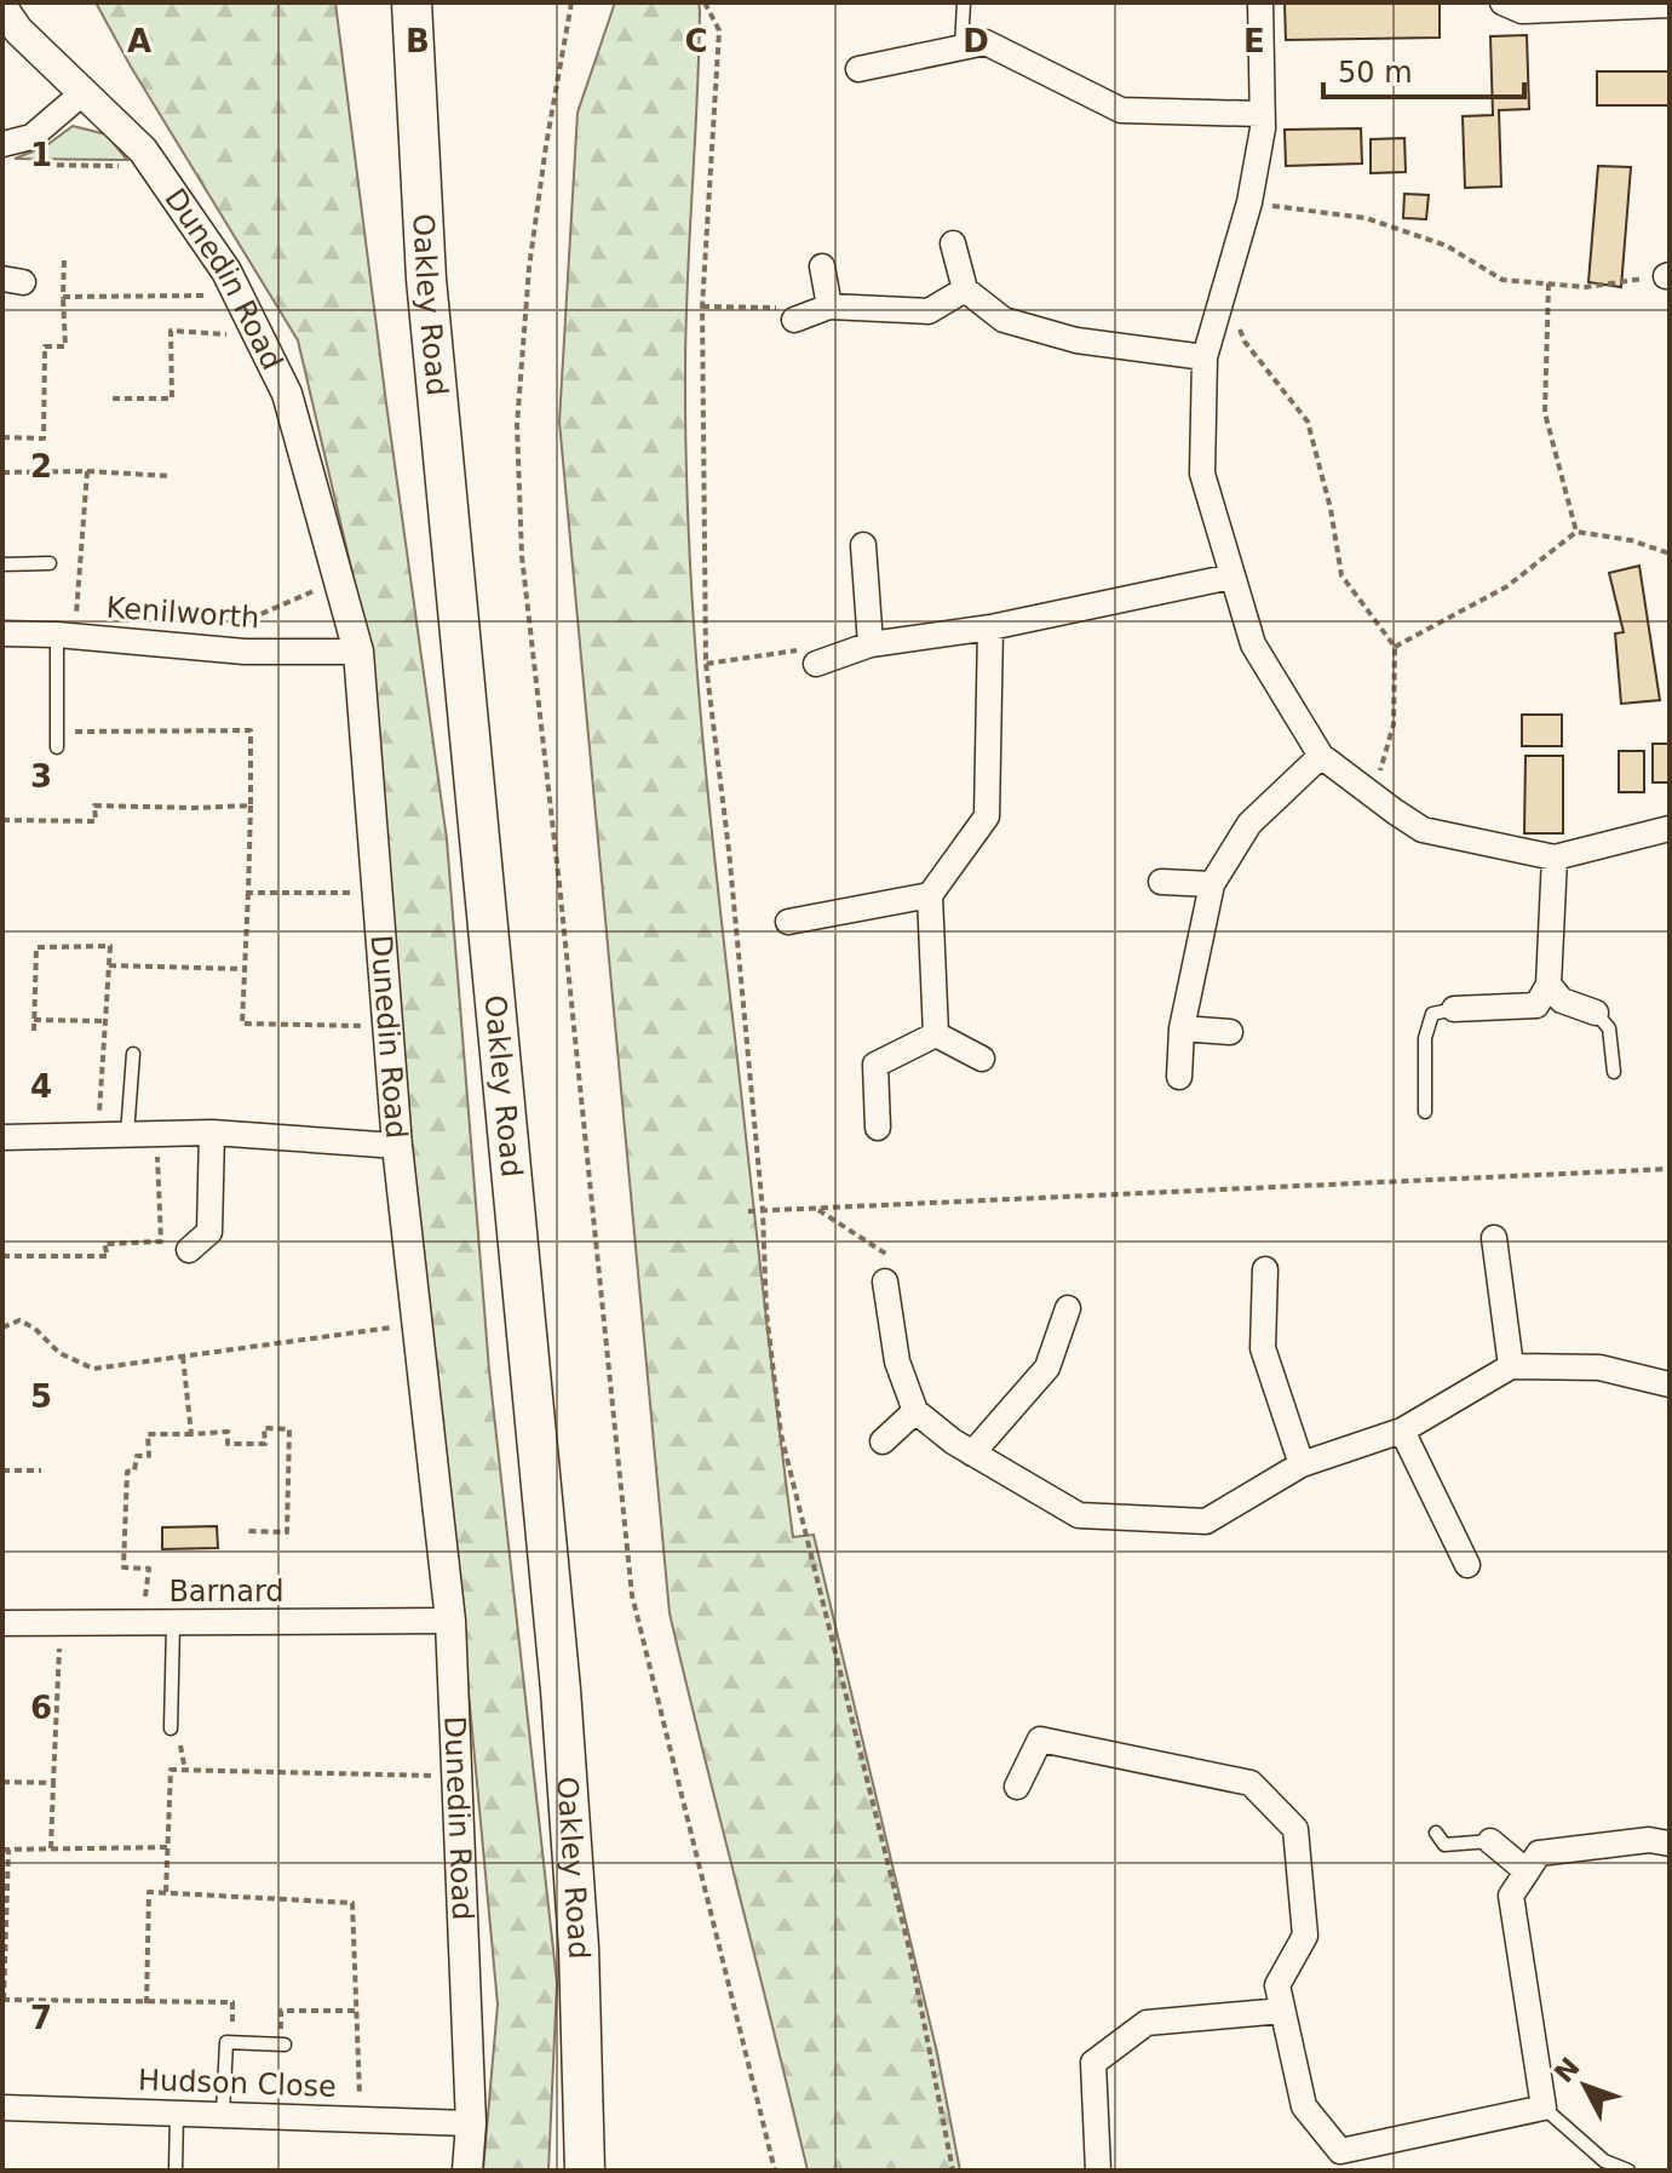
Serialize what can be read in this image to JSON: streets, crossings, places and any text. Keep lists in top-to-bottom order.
{
  "streets": {
    "main road": ["Oakley Road"],
    "street": [
      "Dunedin Road",
      "Kenilworth",
      "Barnard",
      "Hudson Close"
    ]
  },
  "crossings": [
    ["Dunedin Road", "Kenilworth"],
    ["Dunedin Road", "Barnard"],
    ["Dunedin Road", "Hudson Close"]
  ],
  "scale_bar": "50 m",
  "north": "top left",
  "grid": {
    "columns": [
      "A",
      "B",
      "C",
      "D",
      "E"
    ],
    "rows": [
      "1",
      "2",
      "3",
      "4",
      "5",
      "6",
      "7"
    ]
  }
}
